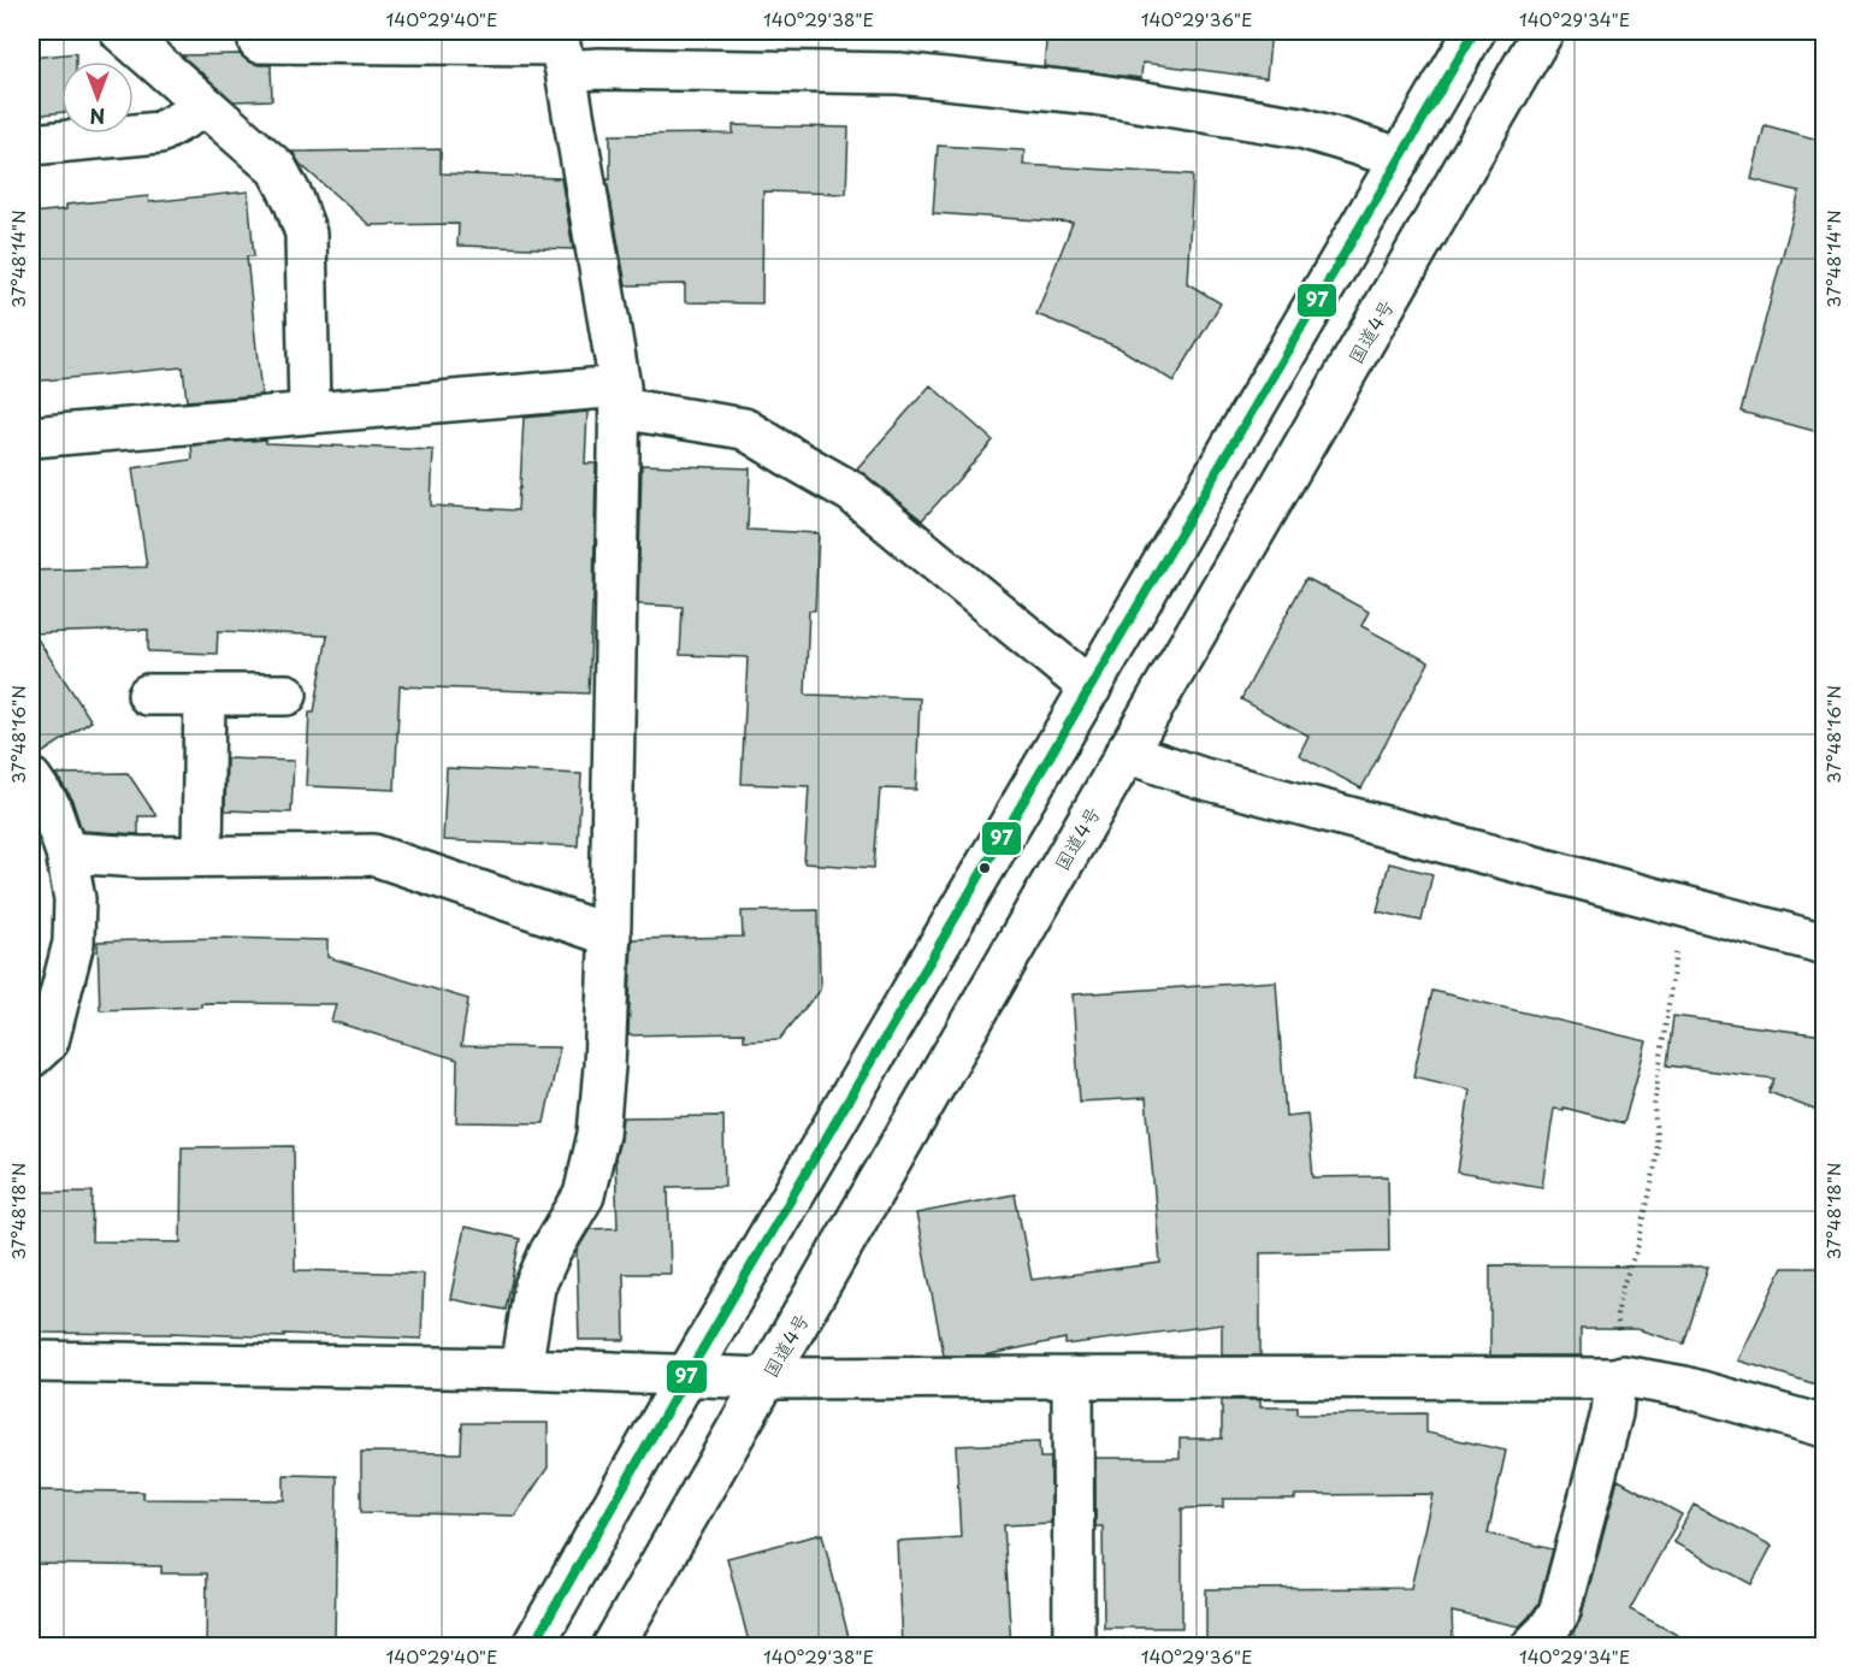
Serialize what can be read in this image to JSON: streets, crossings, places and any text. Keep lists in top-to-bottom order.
{
  "streets": {
    "main road": ["国道4号"]
  },
  "lines": ["transit line 97"],
  "north": "bottom",
  "coordinates": [
    "140°29'40\"E",
    "140°29'38\"E",
    "140°29'36\"E",
    "140°29'34\"E",
    "37°48'14\"N",
    "37°48'16\"N",
    "37°48'18\"N"
  ]
}
